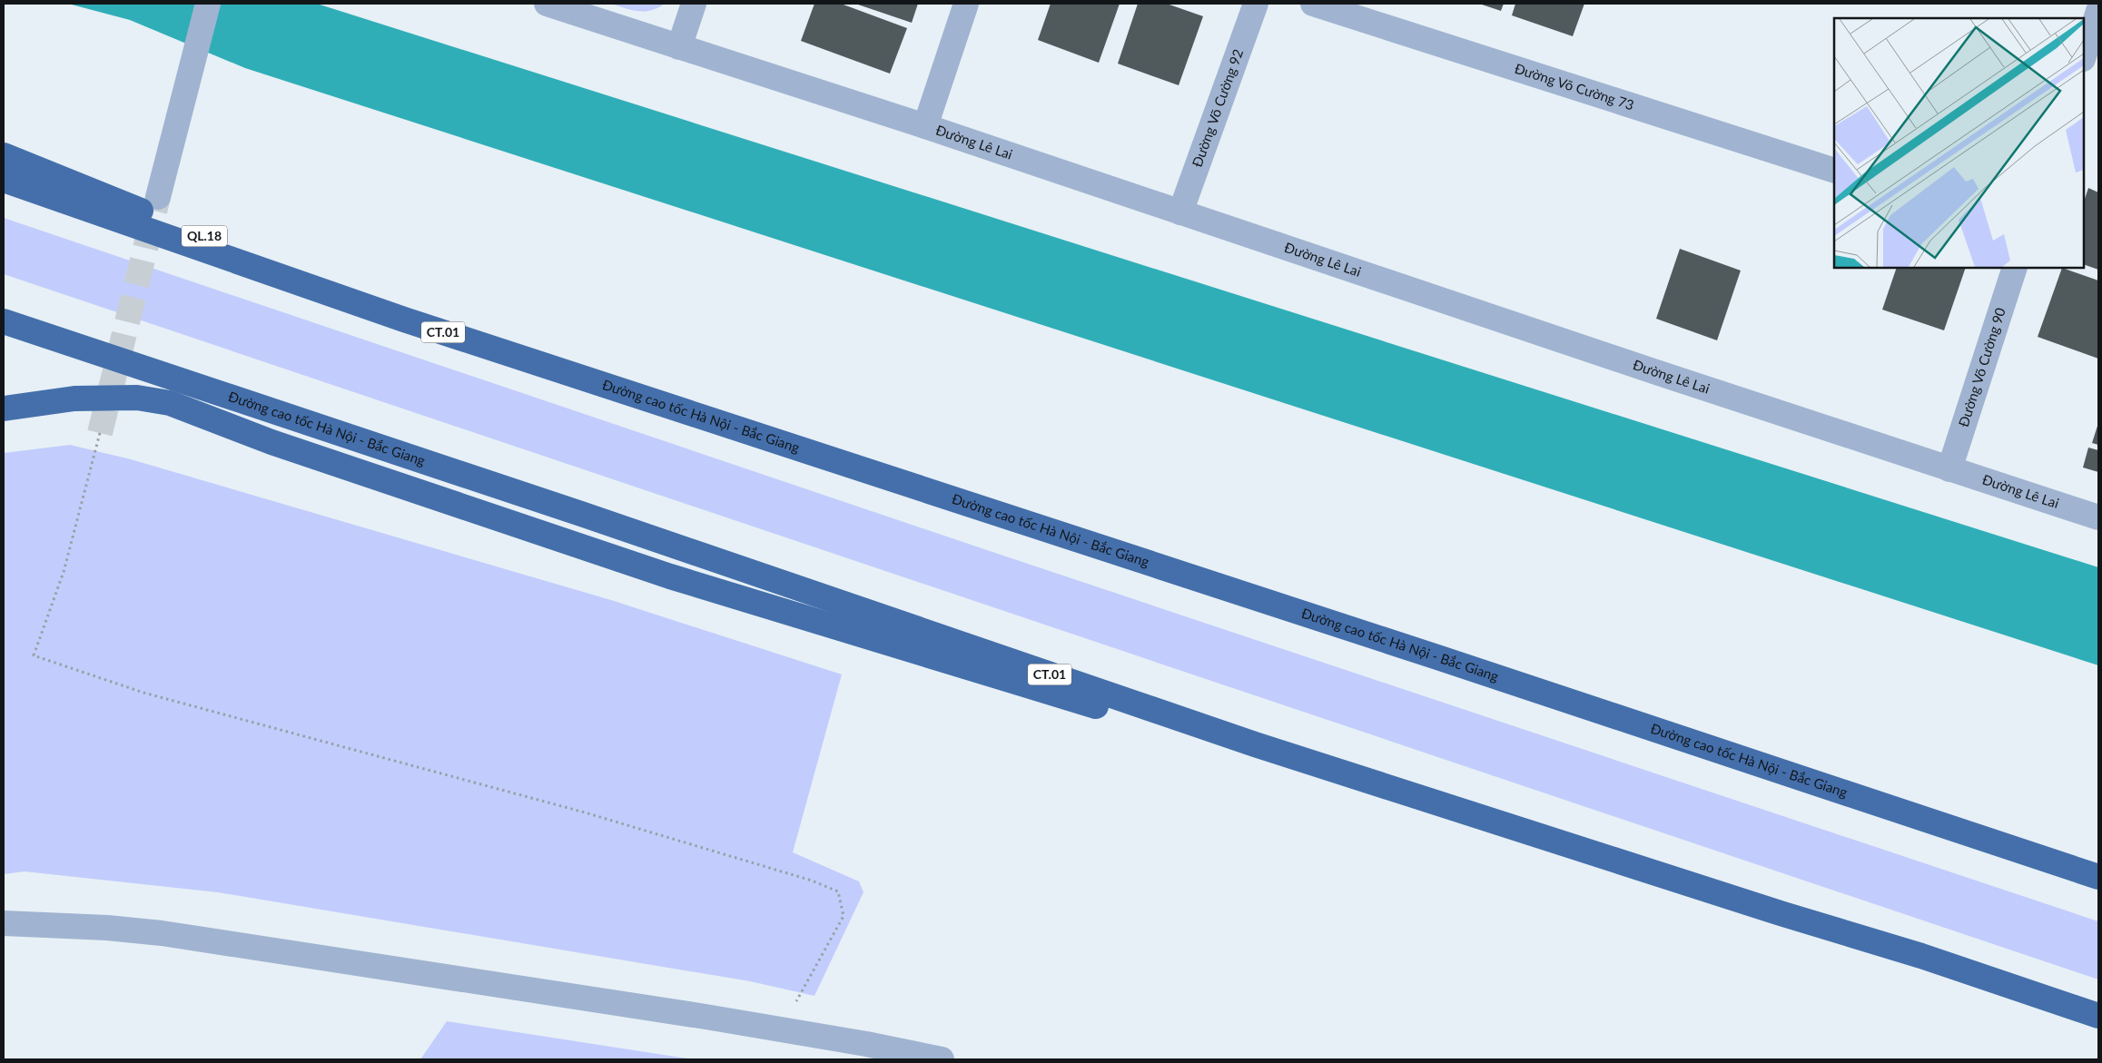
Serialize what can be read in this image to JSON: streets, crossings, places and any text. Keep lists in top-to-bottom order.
{
  "streets": {
    "highway": ["QL.18", "CT.01", "Đường cao tốc Hà Nội - Bắc Giang"],
    "street": [
      "Đường Võ Cường 73",
      "Đường Võ Cường 92",
      "Đường Lê Lai",
      "Đường Võ Cường 90"
    ]
  },
  "crossings": [
    ["Đường Võ Cường 92", "Đường Lê Lai"],
    ["Đường Lê Lai", "Đường Võ Cường 90"],
    ["QL.18", "Đường cao tốc Hà Nội - Bắc Giang"]
  ]
}
